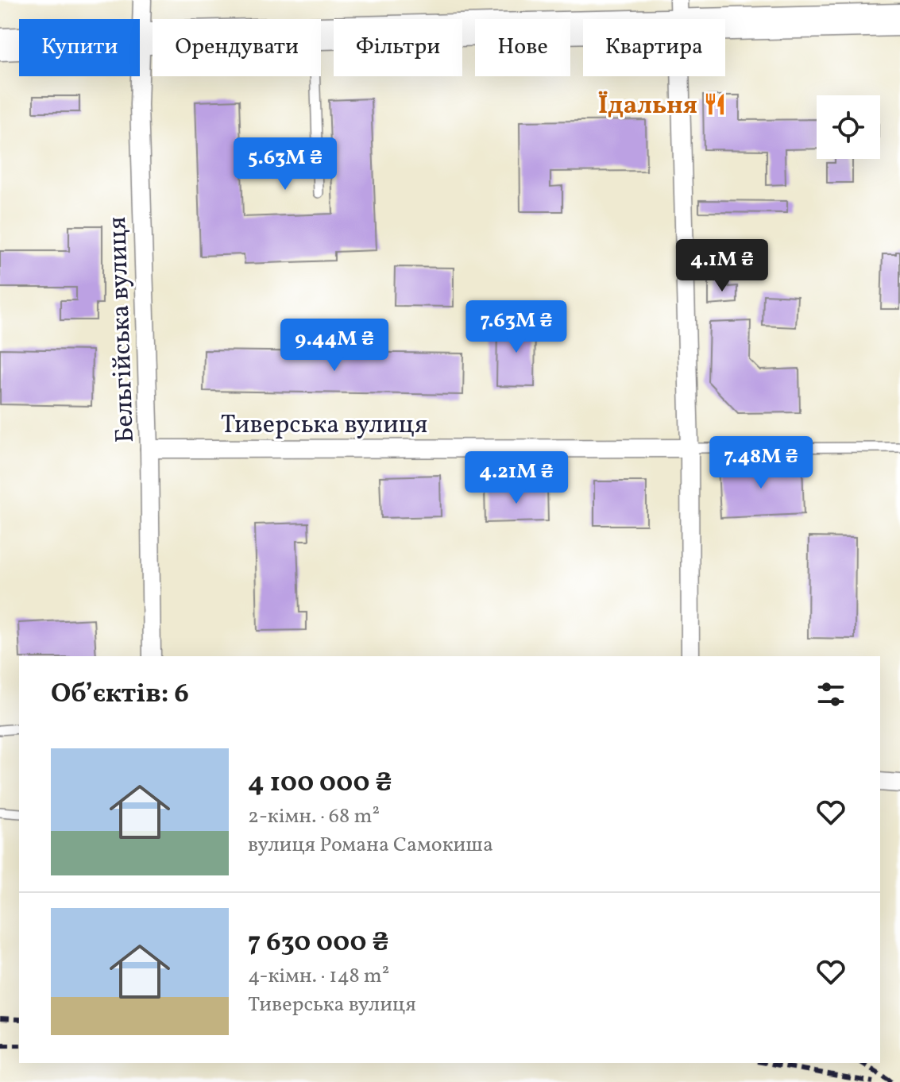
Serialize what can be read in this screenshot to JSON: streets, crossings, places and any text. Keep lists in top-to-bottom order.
{
  "streets": {
    "street": ["Бельгійська вулиця", "Тиверська вулиця"]
  },
  "crossings": [
    ["Бельгійська вулиця", "Тиверська вулиця"]
  ],
  "places": {
    "restaurant": ["Їдальня"]
  },
  "page": {
    "chip": [
      "Купити",
      "Орендувати",
      "Фільтри",
      "Нове",
      "Квартира"
    ],
    "price": [
      "5.63M ₴",
      "4.1M ₴",
      "7.63M ₴",
      "9.44M ₴",
      "7.48M ₴",
      "4.21M ₴"
    ],
    "heading": "Об’єктів: 6",
    "list": [
      {
        "name": "4 100 000 ₴",
        "note": "2-кімн. · 68 m² · вулиця Романа Самокиша"
      },
      {
        "name": "7 630 000 ₴",
        "note": "4-кімн. · 148 m² · Тиверська вулиця"
      }
    ]
  }
}
